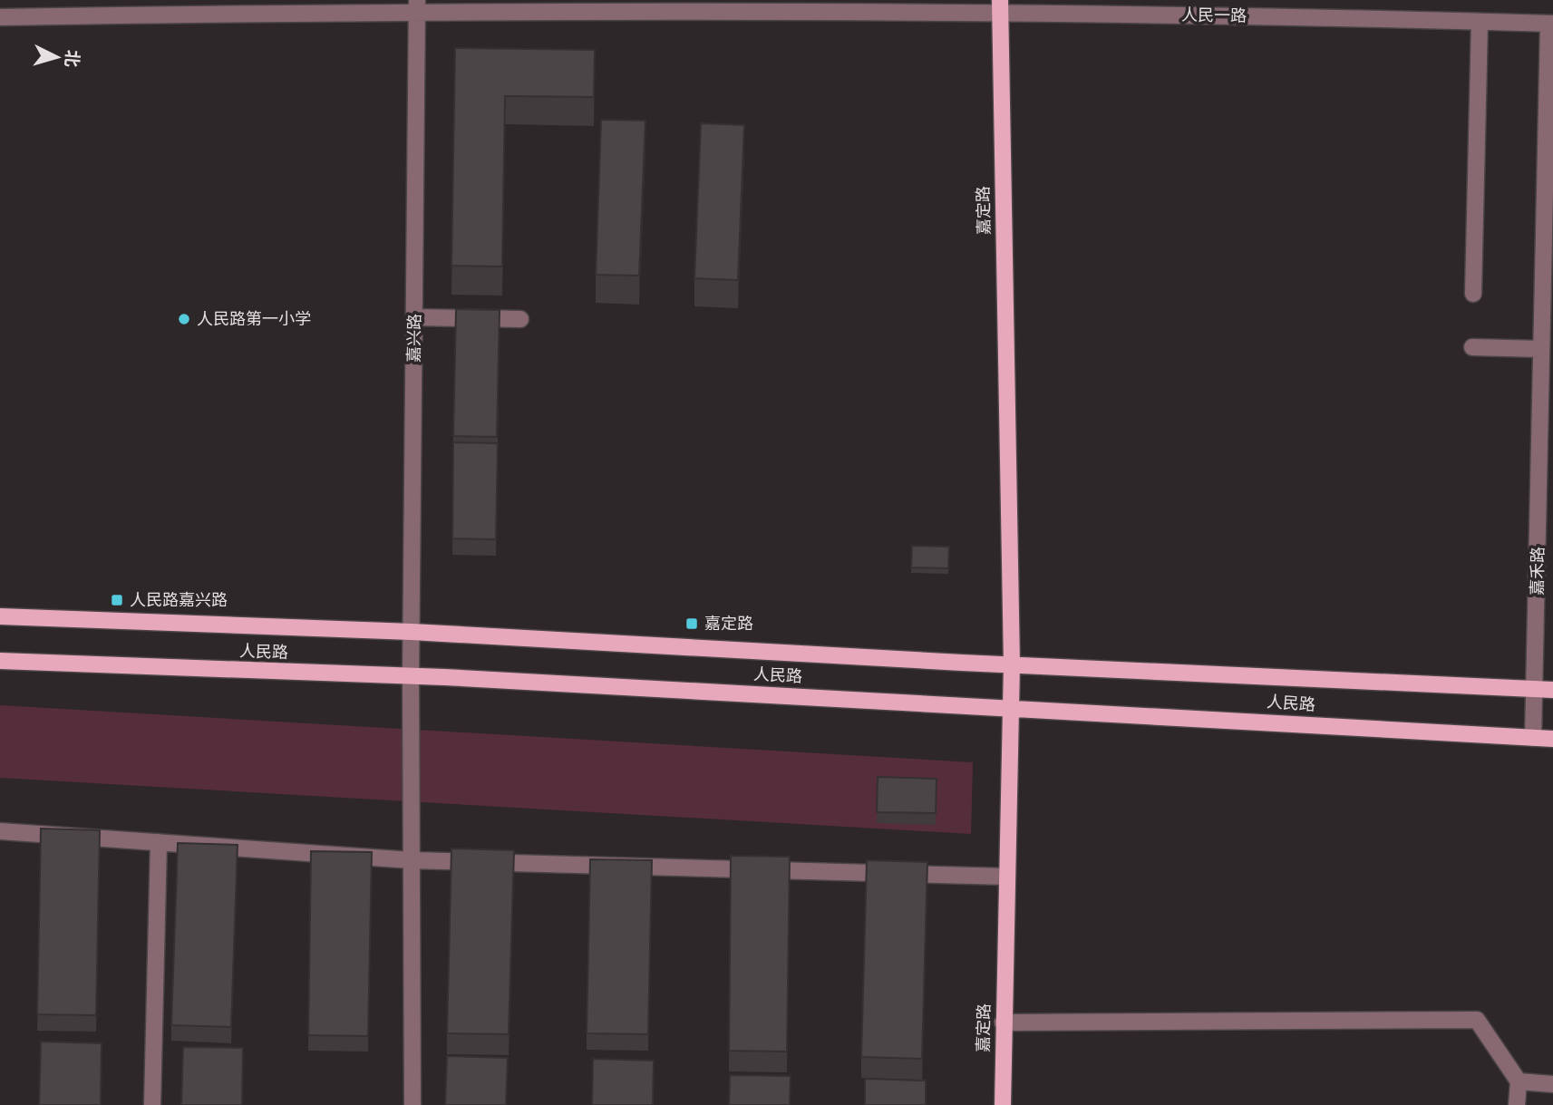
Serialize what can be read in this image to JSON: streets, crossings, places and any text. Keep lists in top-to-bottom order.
{
  "streets": {
    "main road": ["嘉定路", "人民路"],
    "street": ["人民一路", "嘉兴路", "嘉禾路"]
  },
  "crossings": [
    ["人民一路", "嘉定路"],
    ["人民一路", "嘉兴路"],
    ["人民一路", "嘉禾路"],
    ["嘉定路", "人民路"],
    ["嘉兴路", "人民路"],
    ["嘉禾路", "人民路"]
  ],
  "places": {
    "other": ["人民路第一小学"],
    "transit": ["人民路嘉兴路", "嘉定路"]
  },
  "north": "right"
}
